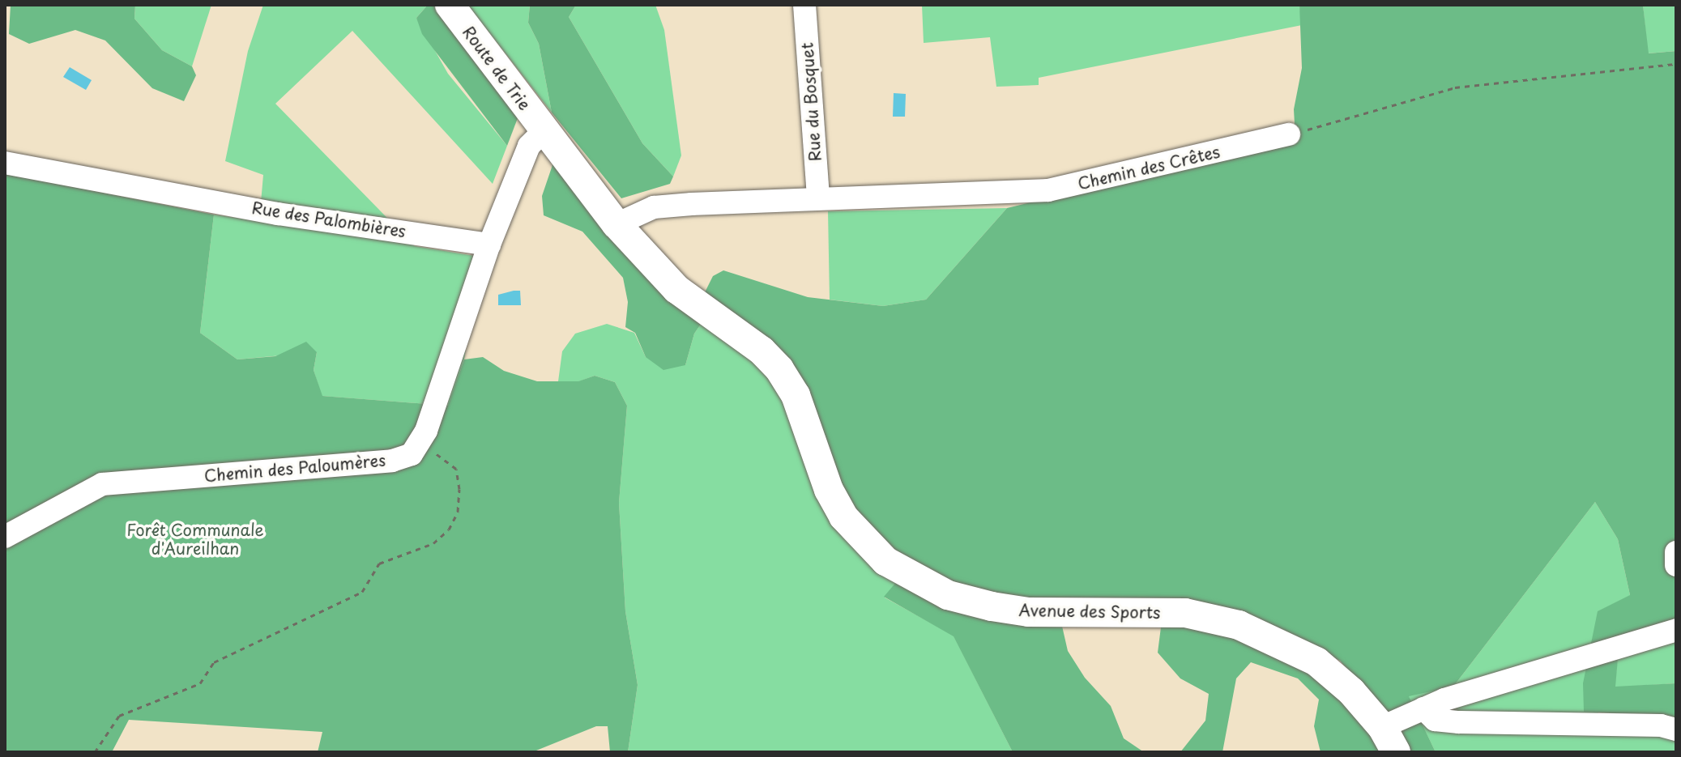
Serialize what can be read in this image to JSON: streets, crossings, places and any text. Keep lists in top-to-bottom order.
{
  "streets": {
    "main road": ["Route de Trie", "Avenue des Sports"],
    "street": [
      "Rue du Bosquet",
      "Chemin des Crêtes",
      "Rue des Palombières",
      "Chemin des Paloumères"
    ]
  },
  "crossings": [
    ["Route de Trie", "Chemin des Crêtes"],
    ["Route de Trie", "Avenue des Sports"],
    ["Rue du Bosquet", "Chemin des Crêtes"],
    ["Chemin des Crêtes", "Avenue des Sports"]
  ],
  "parks": ["Forêt Communale d'Aureilhan"]
}
